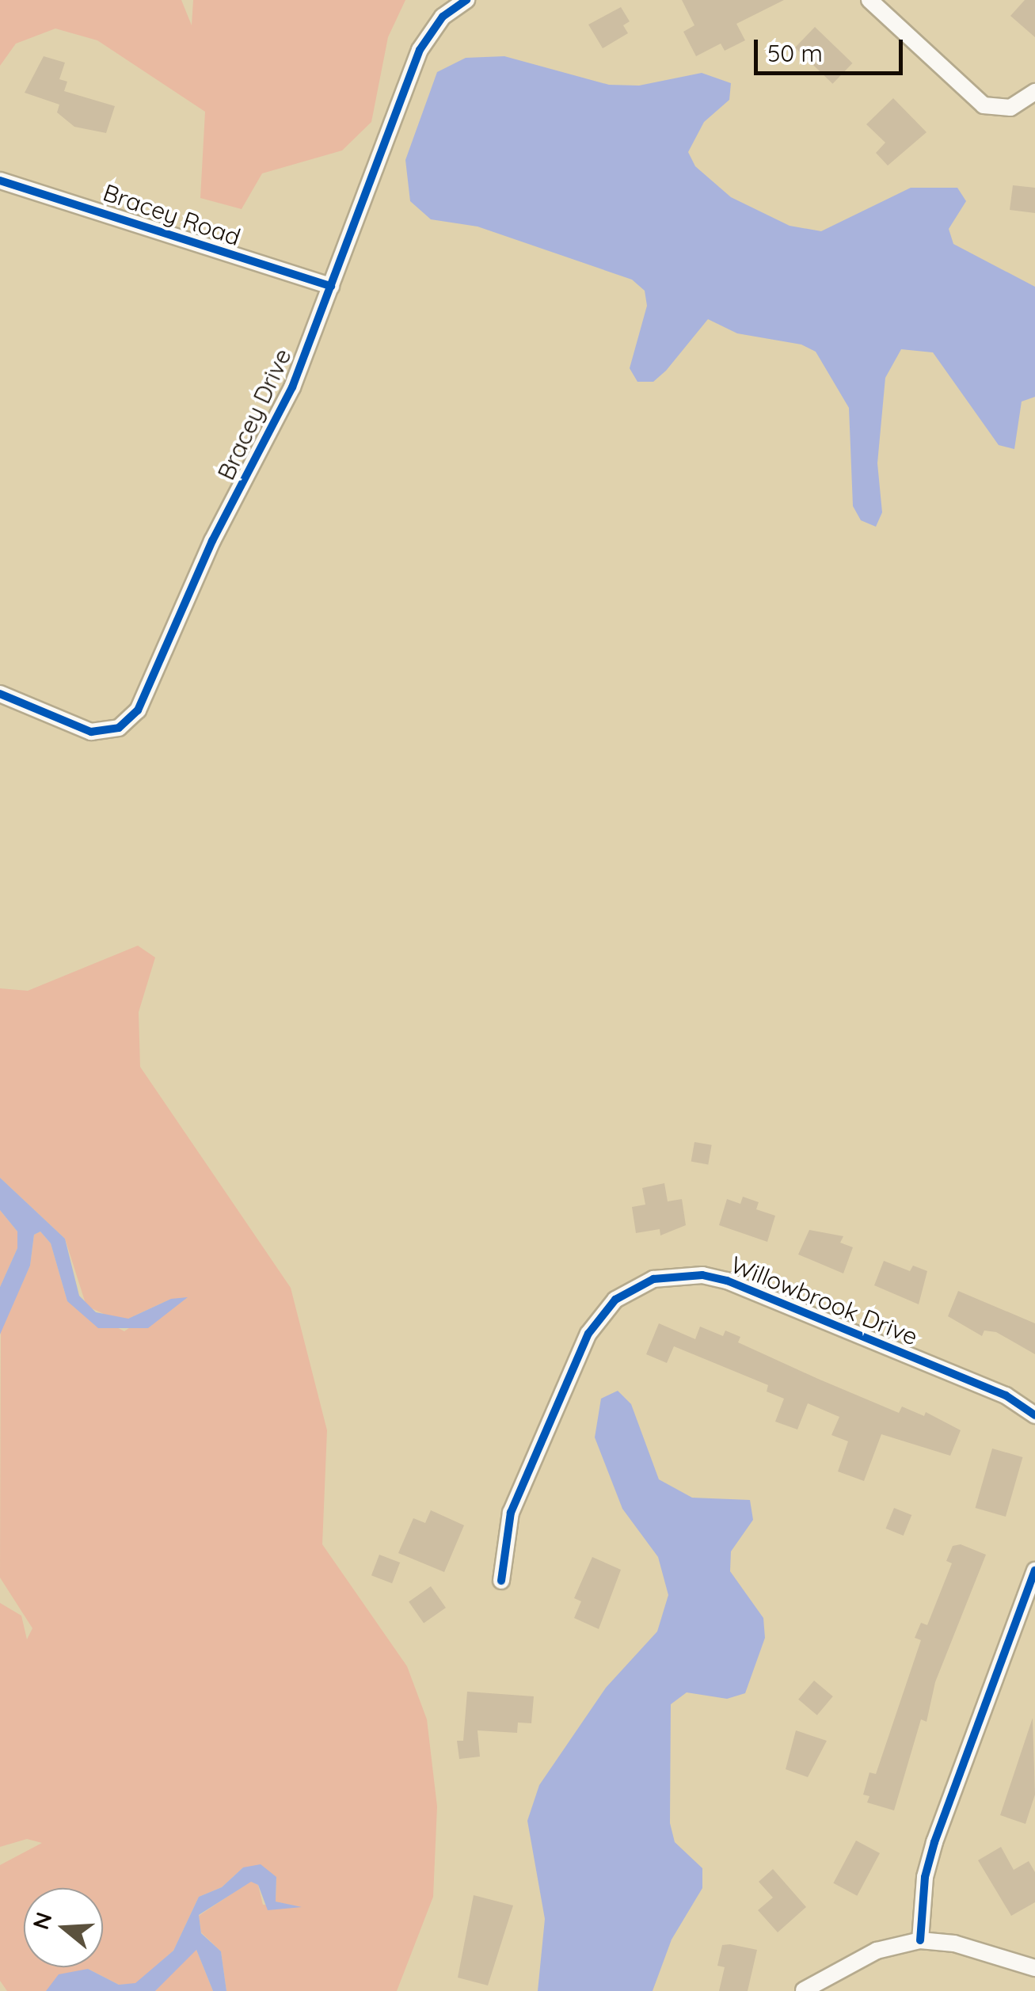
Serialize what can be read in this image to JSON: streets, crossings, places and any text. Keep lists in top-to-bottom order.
{
  "streets": {
    "street": ["Bracey Road", "Bracey Drive", "Willowbrook Drive"]
  },
  "crossings": [
    ["Bracey Road", "Bracey Drive"]
  ],
  "scale_bar": "50 m",
  "north": "left"
}
